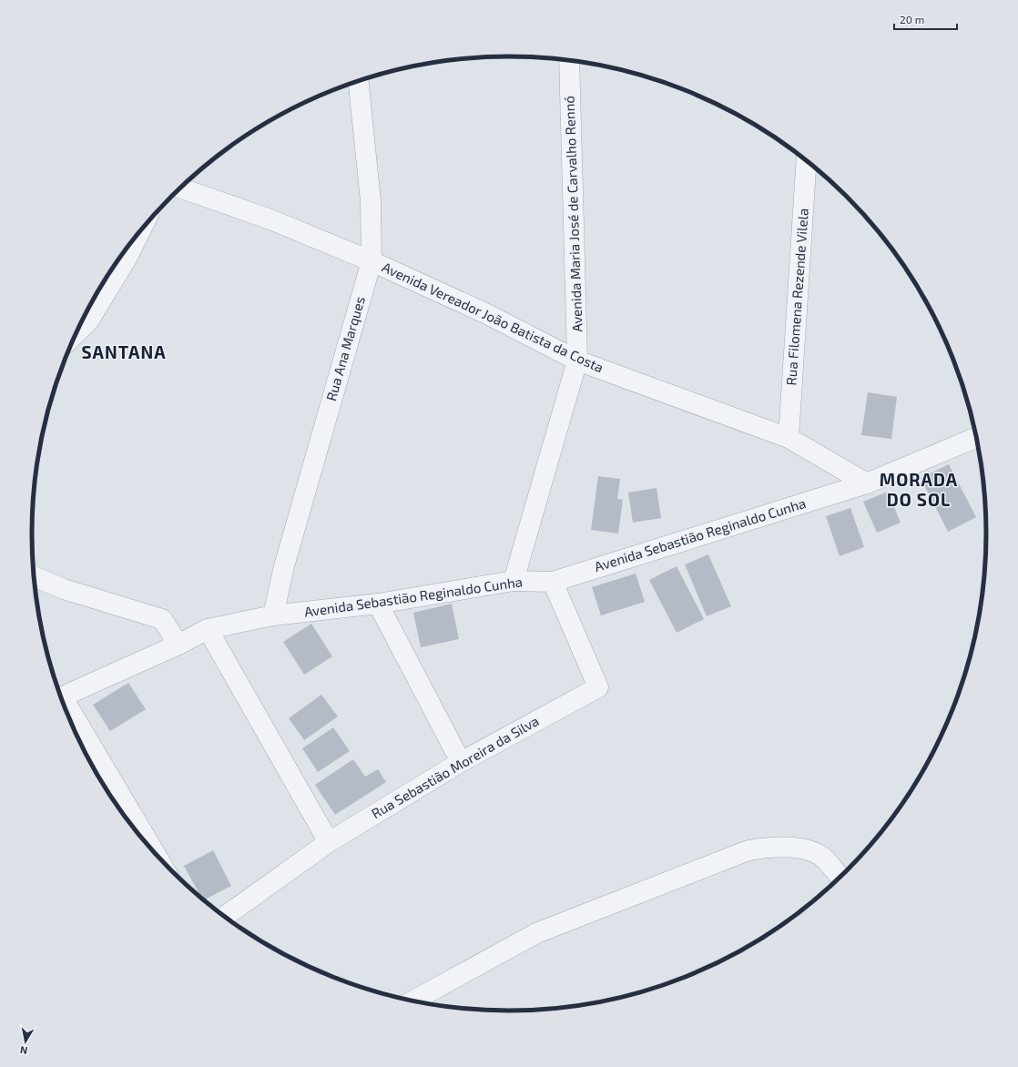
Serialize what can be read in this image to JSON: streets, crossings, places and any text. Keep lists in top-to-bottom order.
{
  "streets": {
    "street": [
      "Avenida Maria José de Carvalho Rennó",
      "Rua Filomena Rezende Vilela",
      "Avenida Vereador João Batista da Costa",
      "Rua Ana Marques",
      "Avenida Sebastião Reginaldo Cunha",
      "Rua Sebastião Moreira da Silva"
    ]
  },
  "crossings": [
    ["Avenida Maria José de Carvalho Rennó", "Avenida Vereador João Batista da Costa"],
    ["Avenida Maria José de Carvalho Rennó", "Avenida Sebastião Reginaldo Cunha"],
    ["Rua Filomena Rezende Vilela", "Avenida Vereador João Batista da Costa"],
    ["Avenida Vereador João Batista da Costa", "Rua Ana Marques"],
    ["Avenida Vereador João Batista da Costa", "Avenida Sebastião Reginaldo Cunha"],
    ["Rua Ana Marques", "Avenida Sebastião Reginaldo Cunha"],
    ["Avenida Sebastião Reginaldo Cunha", "Rua Sebastião Moreira da Silva"]
  ],
  "districts": ["SANTANA", "MORADA DO SOL"],
  "scale_bar": "20 m",
  "north": "bottom"
}
